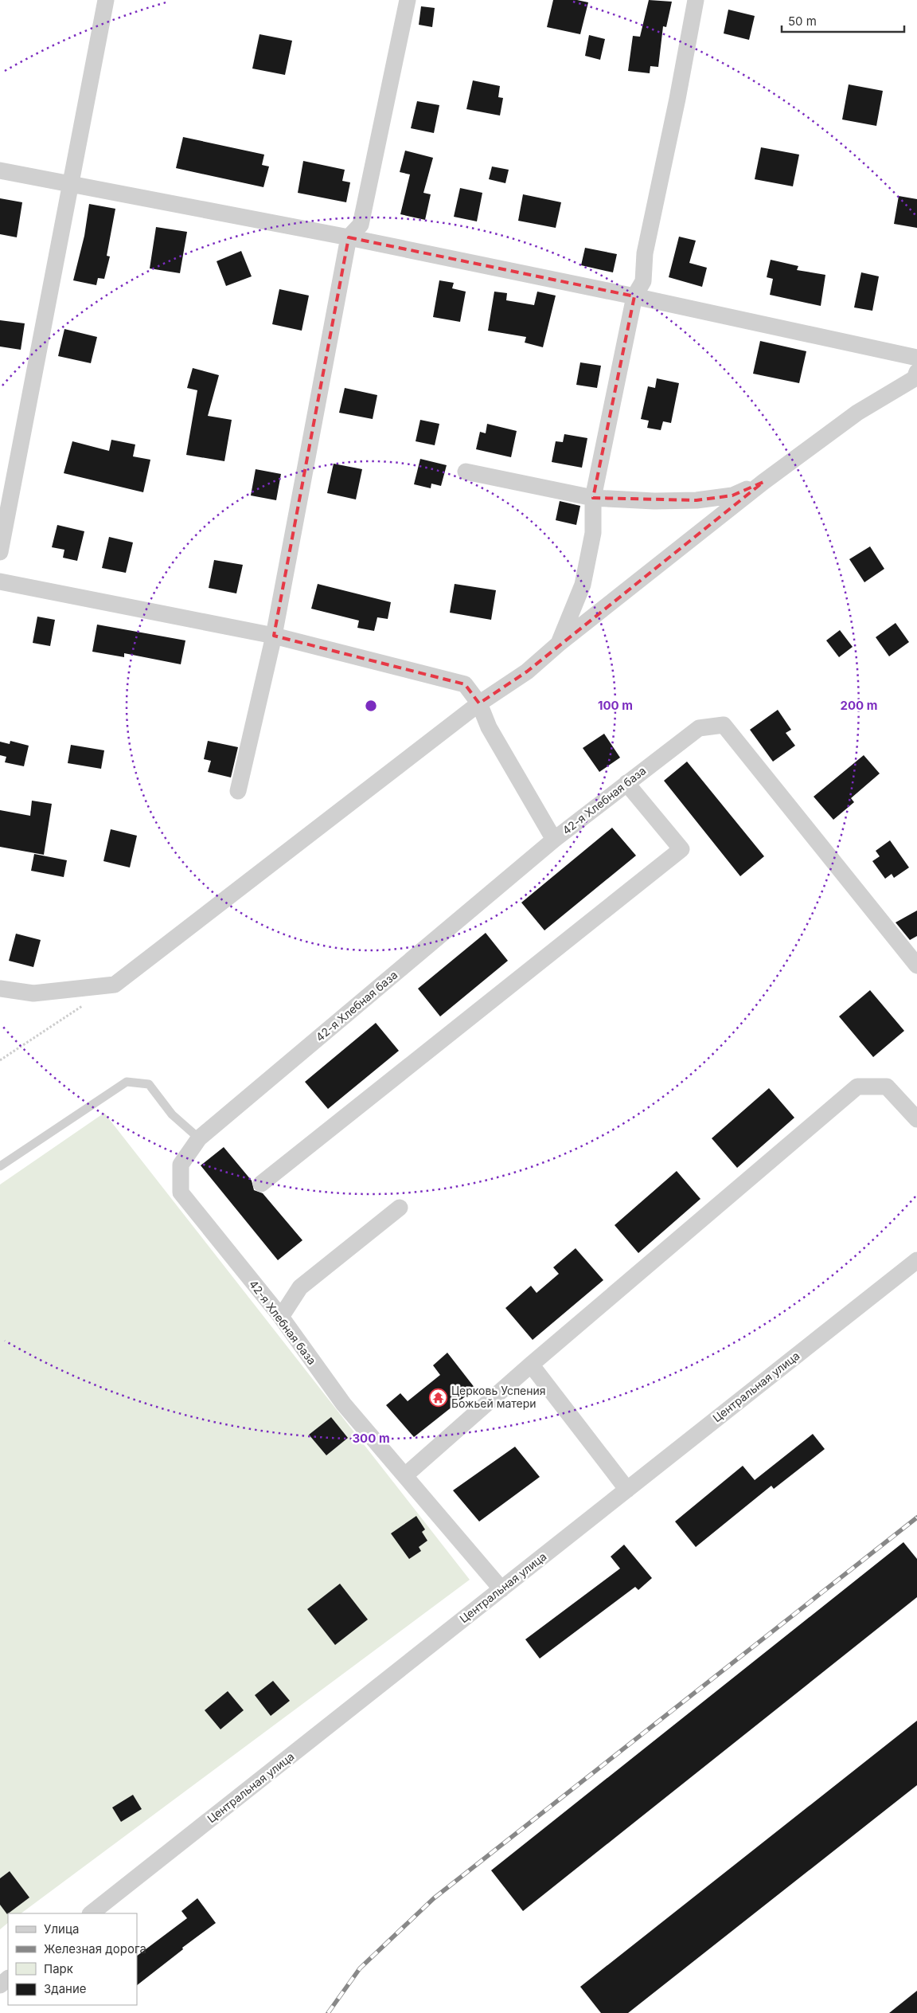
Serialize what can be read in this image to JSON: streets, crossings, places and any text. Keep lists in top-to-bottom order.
{
  "streets": {
    "street": ["42-я Хлебная база", "Центральная улица"]
  },
  "crossings": [
    ["42-я Хлебная база", "Центральная улица"]
  ],
  "places": {
    "temple": ["Церковь Успения Божьей матери"]
  },
  "legend": [
    "Улица",
    "Железная дорога",
    "Парк",
    "Здание"
  ],
  "scale_bar": "50 m",
  "rings": ["100 m", "200 m", "300 m"]
}
